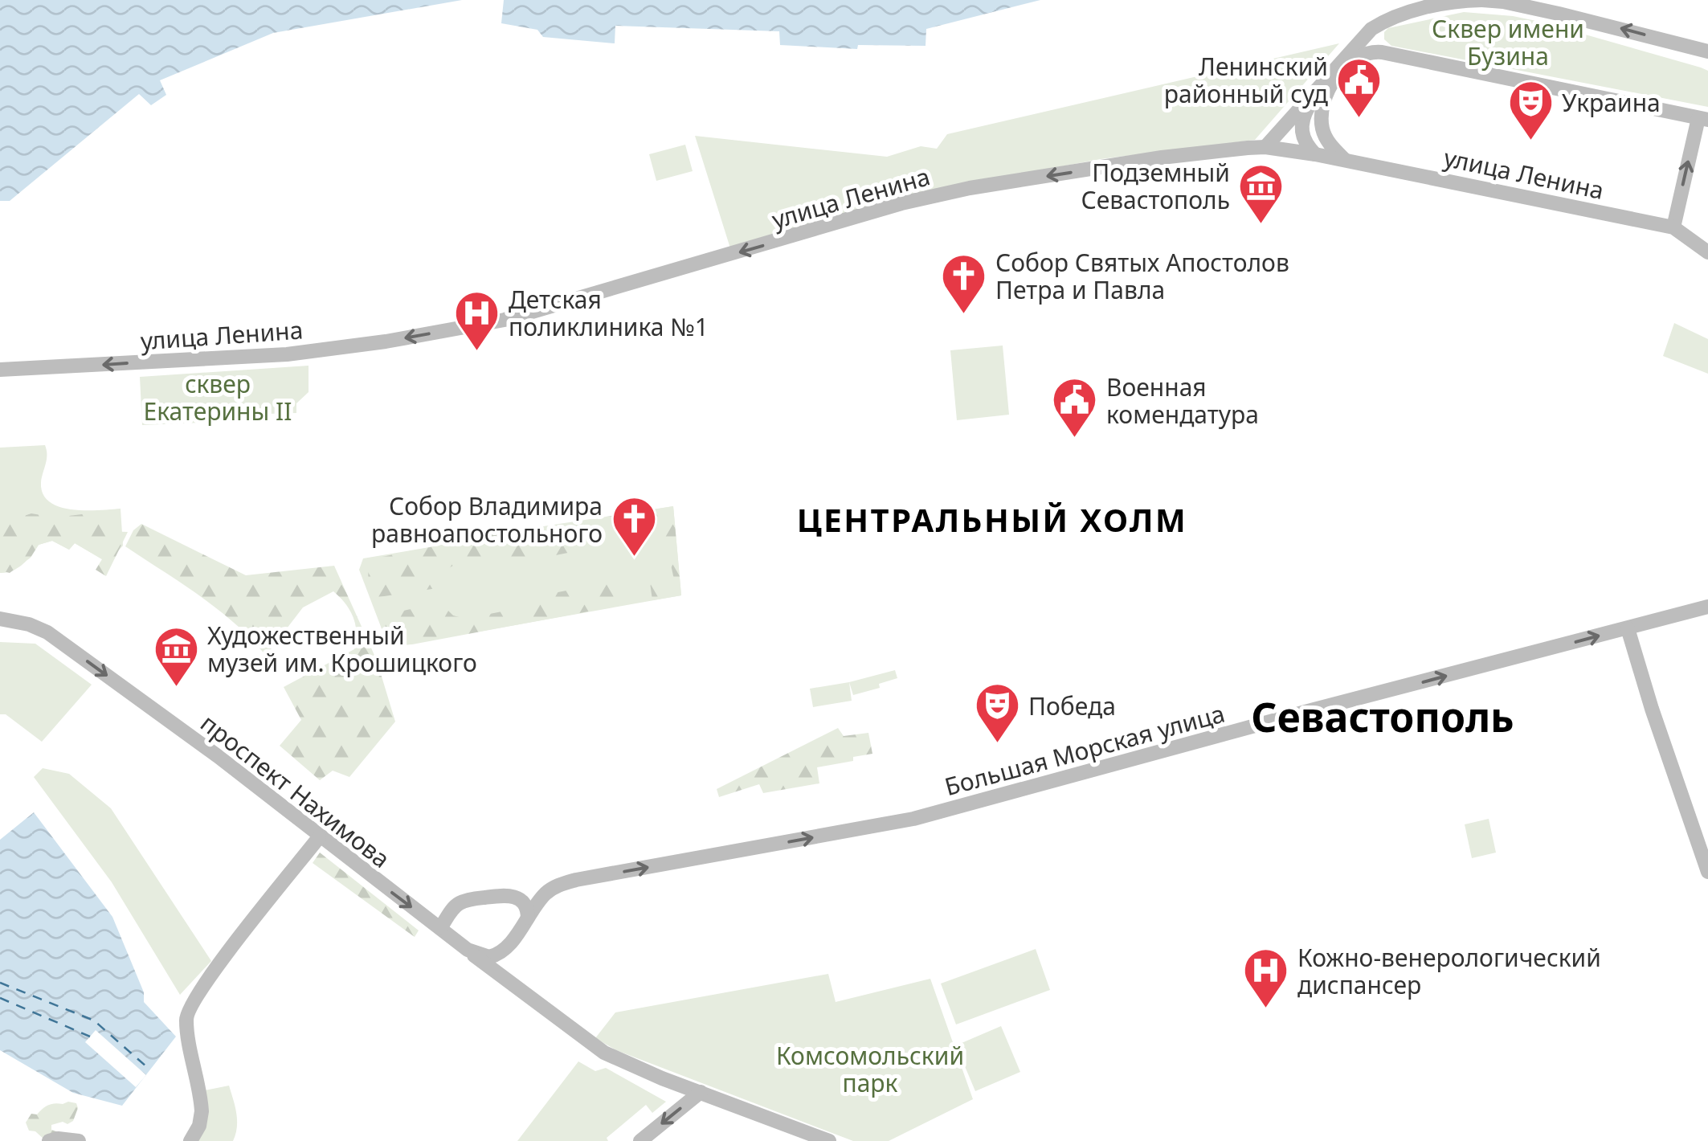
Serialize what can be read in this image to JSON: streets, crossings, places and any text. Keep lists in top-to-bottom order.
{
  "streets": {
    "main road": ["улица Ленина", "Большая Морская улица", "проспект Нахимова"]
  },
  "crossings": [
    ["Большая Морская улица", "проспект Нахимова"]
  ],
  "one_way": ["улица Ленина", "Большая Морская улица", "проспект Нахимова"],
  "districts": ["ЦЕНТРАЛЬНЫЙ ХОЛМ", "Севастополь"],
  "parks": ["Сквер имени Бузина", "cквер Екатерины II", "Комсомольский парк"],
  "places": {
    "public building": ["Ленинский районный суд", "Военная комендатура"],
    "theatre": ["Украина", "Победа"],
    "museum": ["Подземный Севастополь", "Художественный музей им. Крошицкого"],
    "church": ["Собор Святых Апостолов Петра и Павла", "Собор Владимира равноапостольного"],
    "hospital": ["Детская поликлиника №1", "Кожно-венерологический диспансер"]
  }
}
